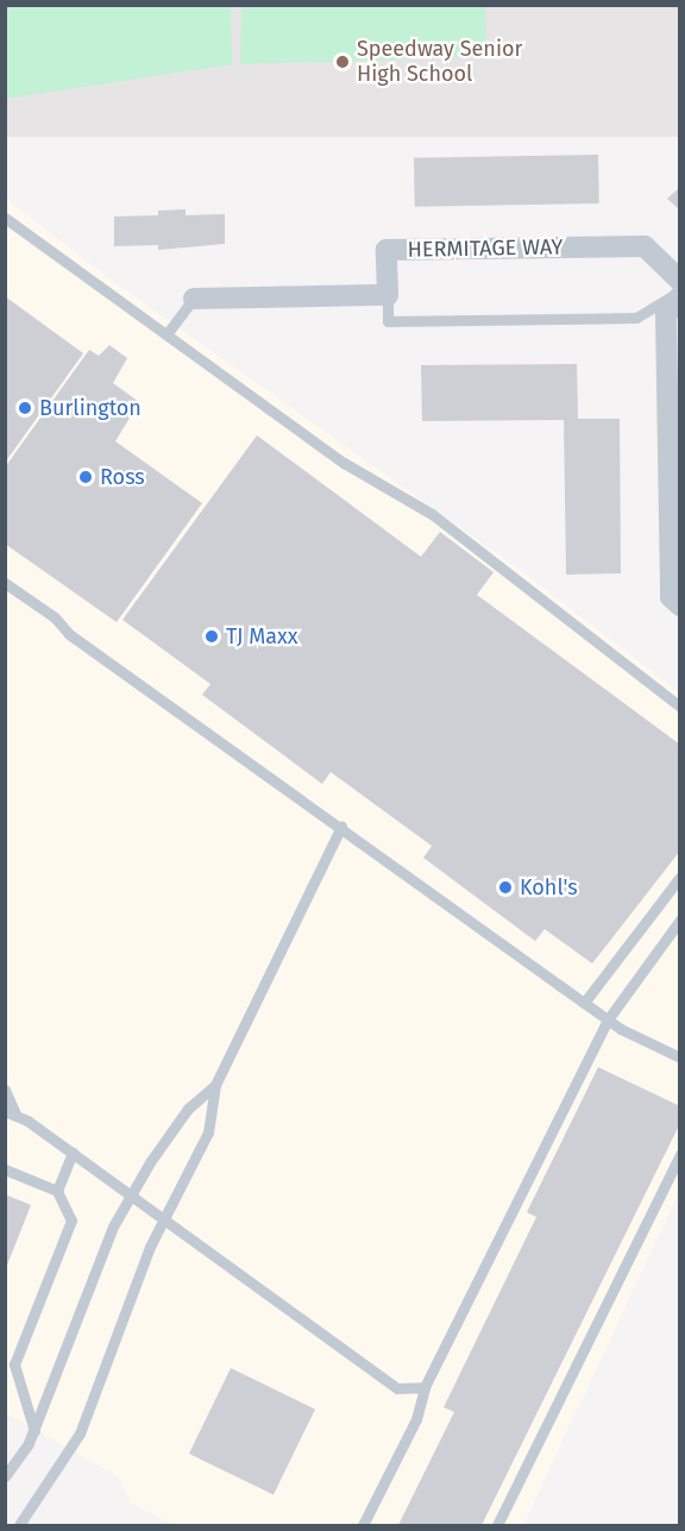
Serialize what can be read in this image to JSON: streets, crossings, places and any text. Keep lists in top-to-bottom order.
{
  "streets": {
    "street": ["HERMITAGE WAY"]
  },
  "places": [
    "Speedway Senior High School",
    "Burlington",
    "Ross",
    "TJ Maxx",
    "Kohl's"
  ]
}
